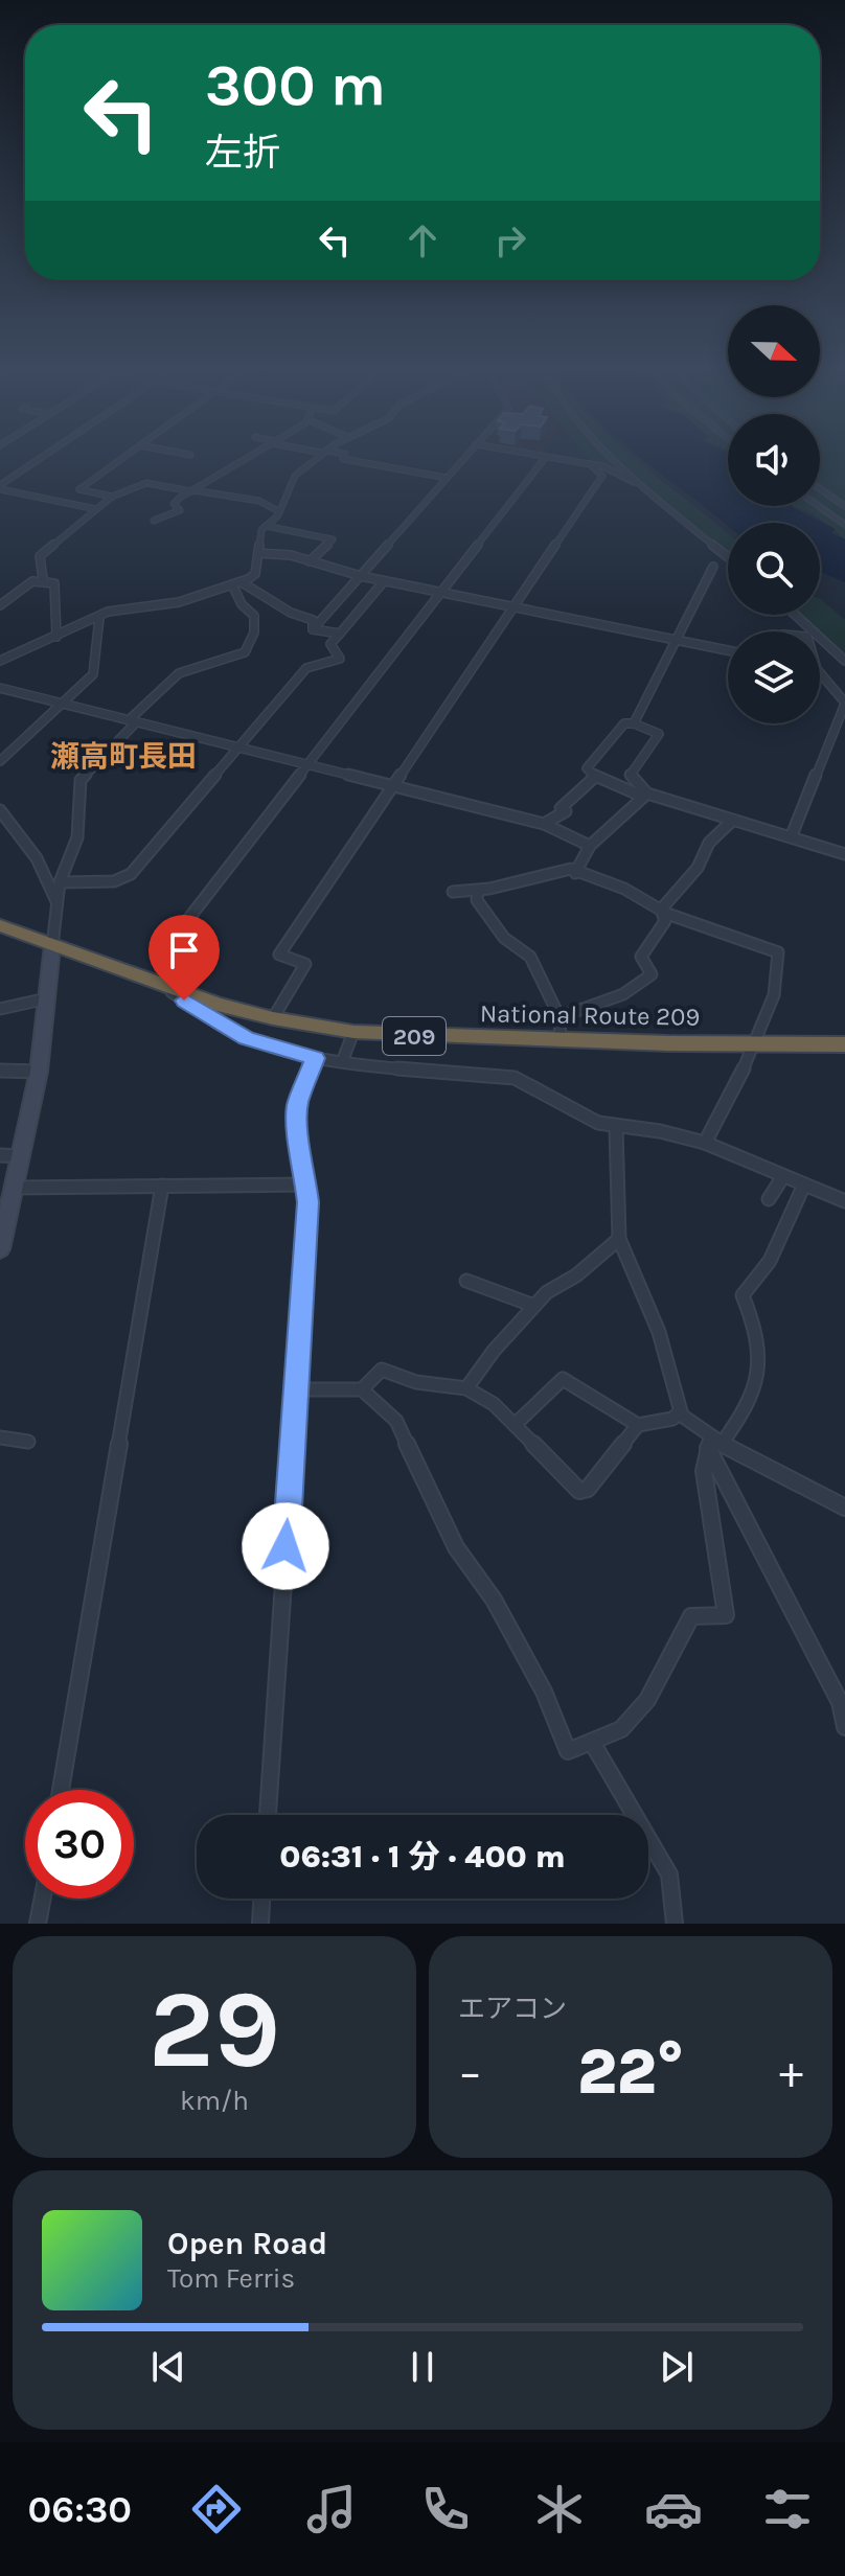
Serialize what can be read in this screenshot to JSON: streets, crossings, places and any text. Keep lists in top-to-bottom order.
{
  "streets": {
    "highway": ["National Route 209", "209"]
  },
  "districts": ["瀬高町長田"],
  "north": "right",
  "page": {
    "turn": ["300 m", "左折"],
    "limit": "30",
    "trip": "06:31 · 1 分 · 400 m",
    "tile": [
      ["29", "km/h"],
      "エアコン"
    ],
    "heat": ["−", "22°", "+"],
    "song": ["Open Road", "Tom Ferris"],
    "tabs": "06:30"
  }
}
